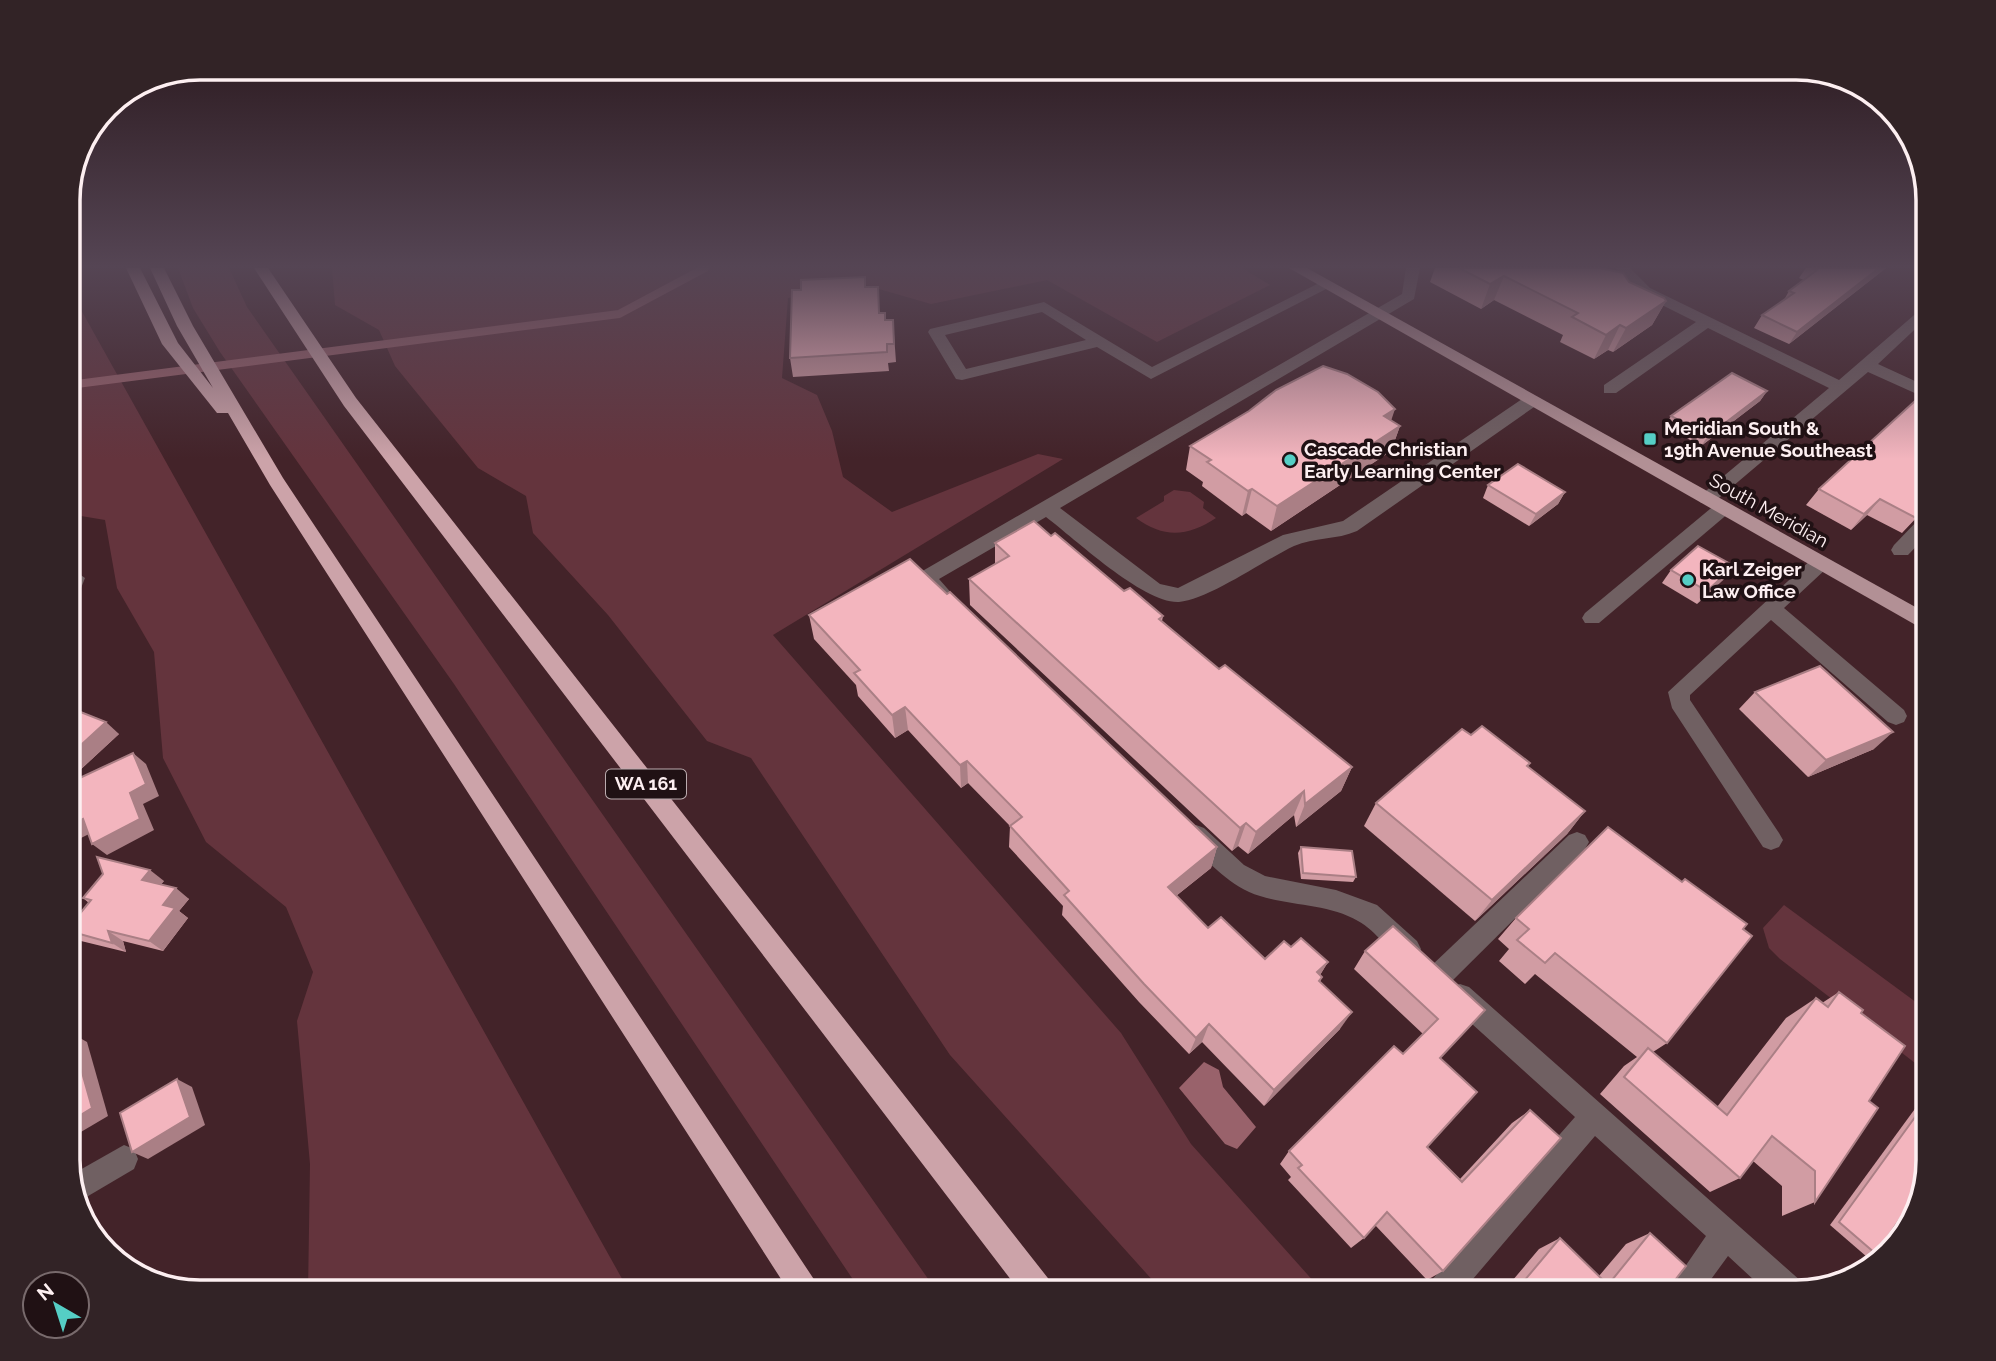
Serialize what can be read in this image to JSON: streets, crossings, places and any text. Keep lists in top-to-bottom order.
{
  "streets": {
    "highway": ["WA 161"],
    "main road": ["South Meridian"]
  },
  "places": {
    "transit": ["Meridian South & 19th Avenue Southeast"],
    "other": ["Cascade Christian Early Learning Center", "Karl Zeiger Law Office"]
  },
  "north": "top left"
}
